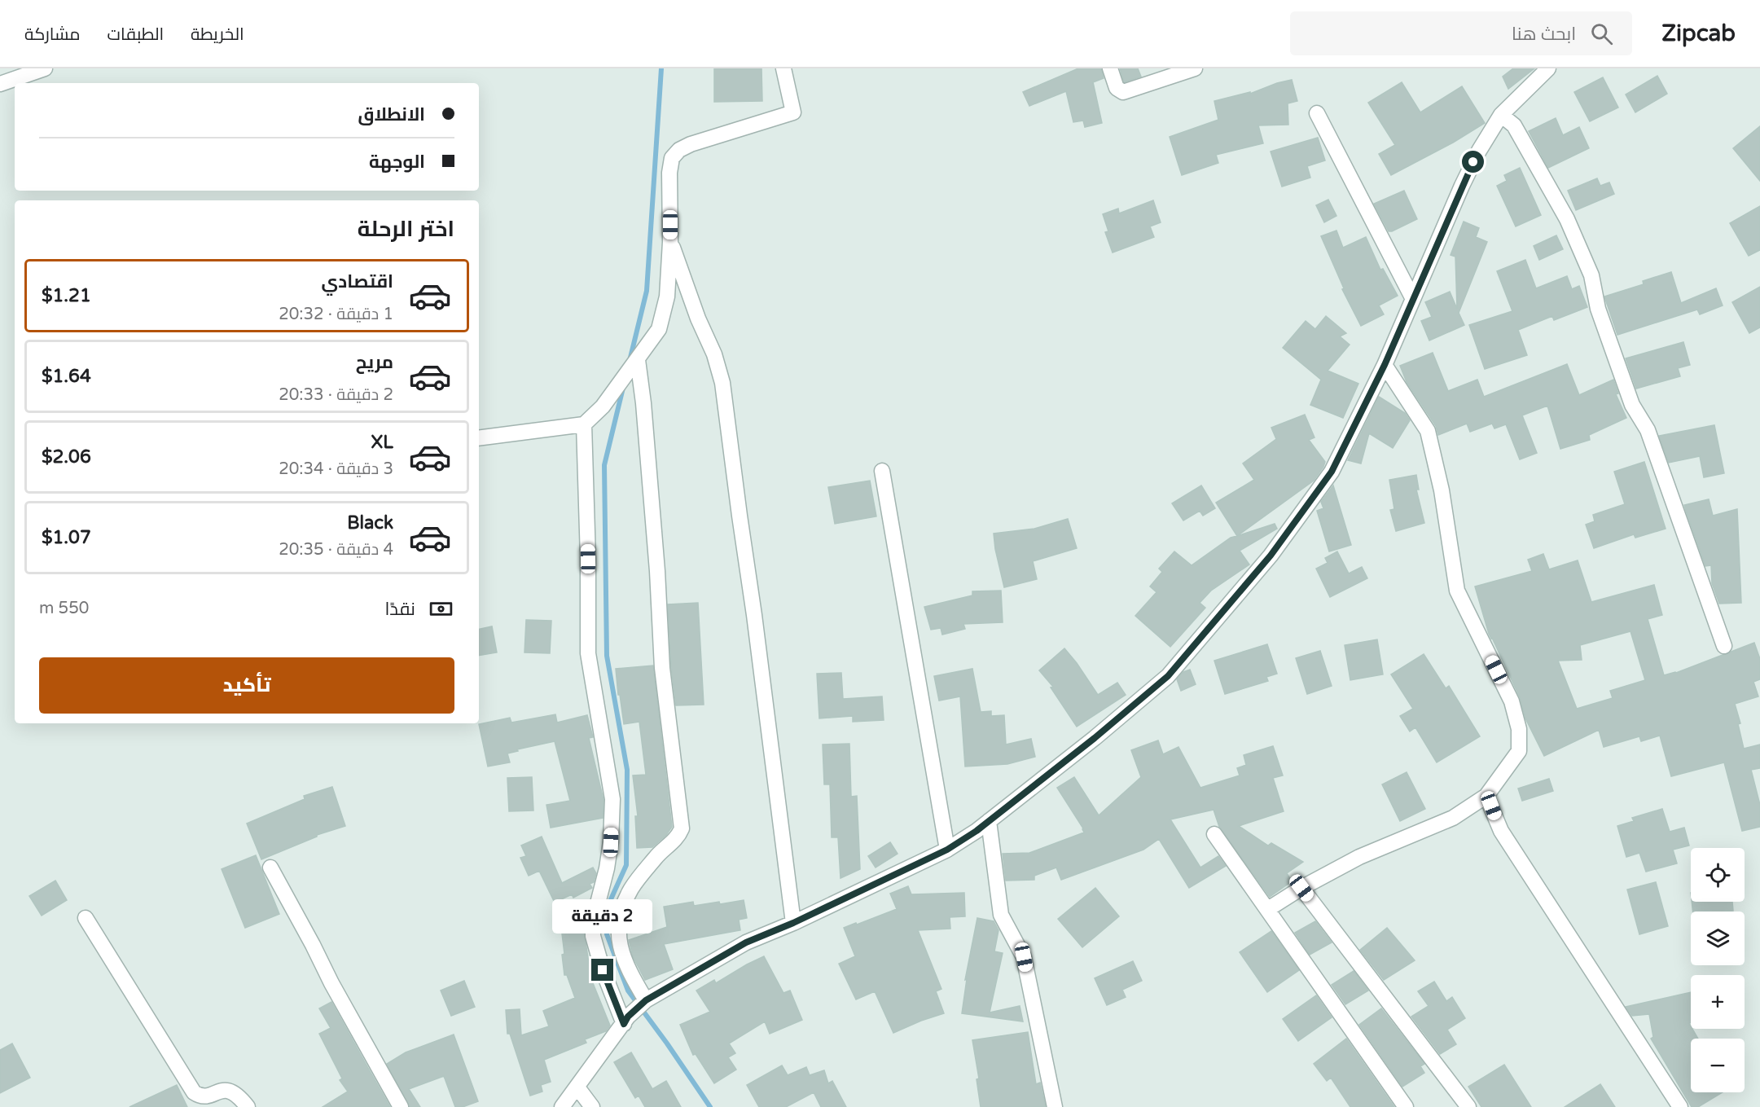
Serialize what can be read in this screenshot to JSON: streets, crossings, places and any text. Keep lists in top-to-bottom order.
{
  "page": {
    "header": "Zipcab",
    "search": "ابحث هنا",
    "nav": ["الخريطة", "الطبقات", "مشاركة"],
    "banner": ["الانطلاق", "الوجهة"],
    "heading": "اختر الرحلة",
    "list": [
      {
        "name": "اقتصادي",
        "note": "1 دقيقة · 20:32",
        "value": "$1.21"
      },
      {
        "name": "مريح",
        "note": "2 دقيقة · 20:33",
        "value": "$1.64"
      },
      {
        "name": "XL",
        "note": "3 دقيقة · 20:34",
        "value": "$2.06"
      },
      {
        "name": "Black",
        "note": "4 دقيقة · 20:35",
        "value": "$1.07"
      }
    ],
    "pay": ["نقدًا", "550 m"],
    "buttons": "تأكيد",
    "map_buttons": ["+", "−"],
    "bubble": "2 دقيقة"
  }
}
